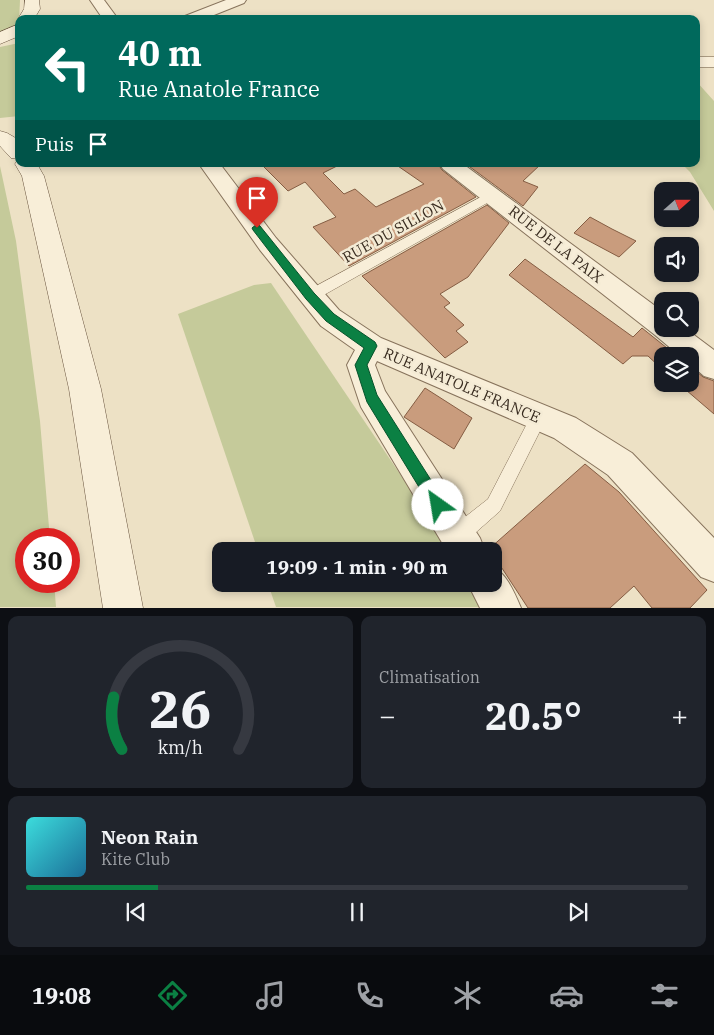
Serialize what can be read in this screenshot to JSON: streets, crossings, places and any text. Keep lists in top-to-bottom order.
{
  "streets": {
    "street": ["RUE DE LA PAIX", "RUE ANATOLE FRANCE"],
    "lane": ["RUE DU SILLON"]
  },
  "crossings": [
    ["RUE DU SILLON", "RUE DE LA PAIX"],
    ["RUE DU SILLON", "RUE ANATOLE FRANCE"]
  ],
  "north": "right",
  "page": {
    "turn": ["40 m", "Rue Anatole France"],
    "then": "Puis",
    "limit": "30",
    "trip": "19:09 · 1 min · 90 m",
    "tile": "Climatisation",
    "heat": ["−", "20.5°", "+"],
    "song": ["Neon Rain", "Kite Club"],
    "tabs": "19:08",
    "gauge": ["26", "km/h"]
  }
}
